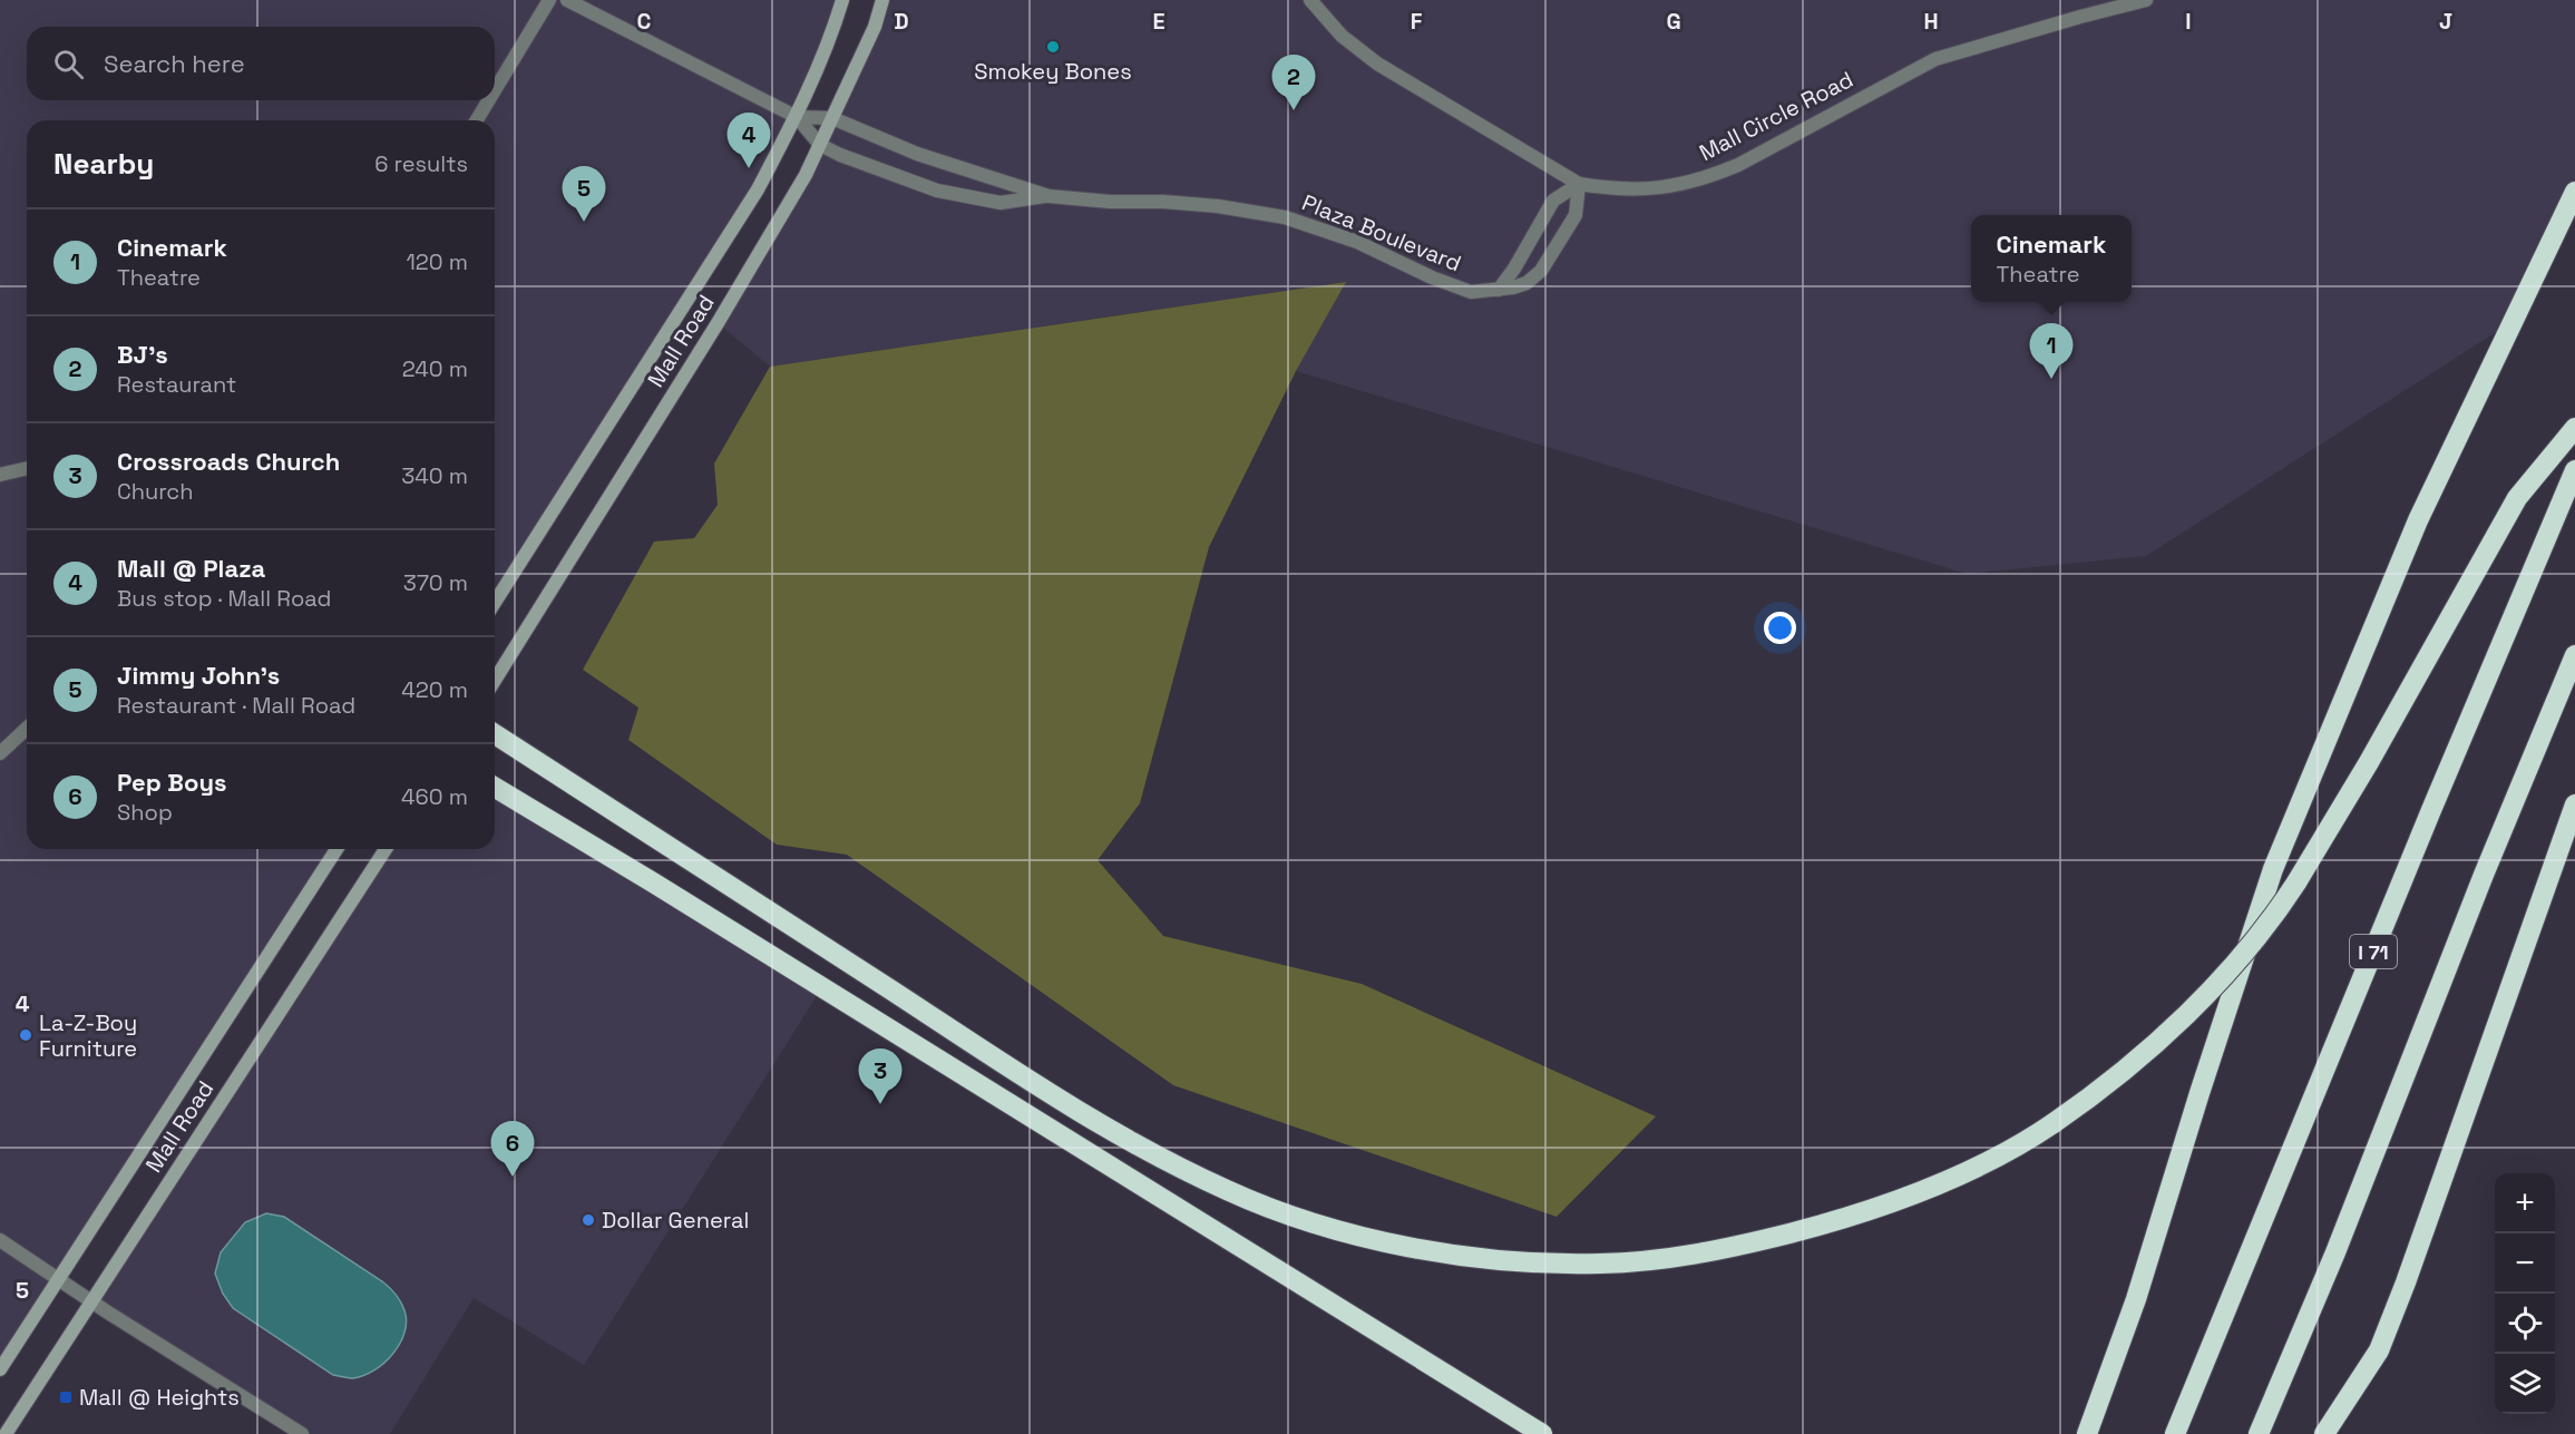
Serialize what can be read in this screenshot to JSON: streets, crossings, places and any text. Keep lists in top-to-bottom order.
{
  "streets": {
    "highway": ["I 71"],
    "main road": ["Mall Road"],
    "street": ["Mall Circle Road", "Plaza Boulevard"]
  },
  "crossings": [
    ["Mall Circle Road", "Plaza Boulevard"],
    ["Plaza Boulevard", "Mall Road"]
  ],
  "places": {
    "other": ["Smokey Bones", "La-Z-Boy Furniture", "Dollar General"],
    "transit": ["Mall @ Heights"]
  },
  "page": {
    "search": "Search here",
    "pins": [
      "2",
      "4",
      "5",
      "1",
      "3",
      "6"
    ],
    "heading": ["Nearby", "6 results"],
    "list": [
      {
        "mark": "1",
        "name": "Cinemark",
        "note": "Theatre",
        "value": "120 m"
      },
      {
        "mark": "2",
        "name": "BJ's",
        "note": "Restaurant",
        "value": "240 m"
      },
      {
        "mark": "3",
        "name": "Crossroads Church",
        "note": "Church",
        "value": "340 m"
      },
      {
        "mark": "4",
        "name": "Mall @ Plaza",
        "note": "Bus stop · Mall Road",
        "value": "370 m"
      },
      {
        "mark": "5",
        "name": "Jimmy John's",
        "note": "Restaurant · Mall Road",
        "value": "420 m"
      },
      {
        "mark": "6",
        "name": "Pep Boys",
        "note": "Shop",
        "value": "460 m"
      }
    ],
    "popup": ["Cinemark", "Theatre"],
    "map_buttons": ["+", "−"]
  },
  "grid": {
    "columns": [
      "C",
      "D",
      "E",
      "F",
      "G",
      "H",
      "I",
      "J"
    ],
    "rows": ["4", "5"]
  }
}
